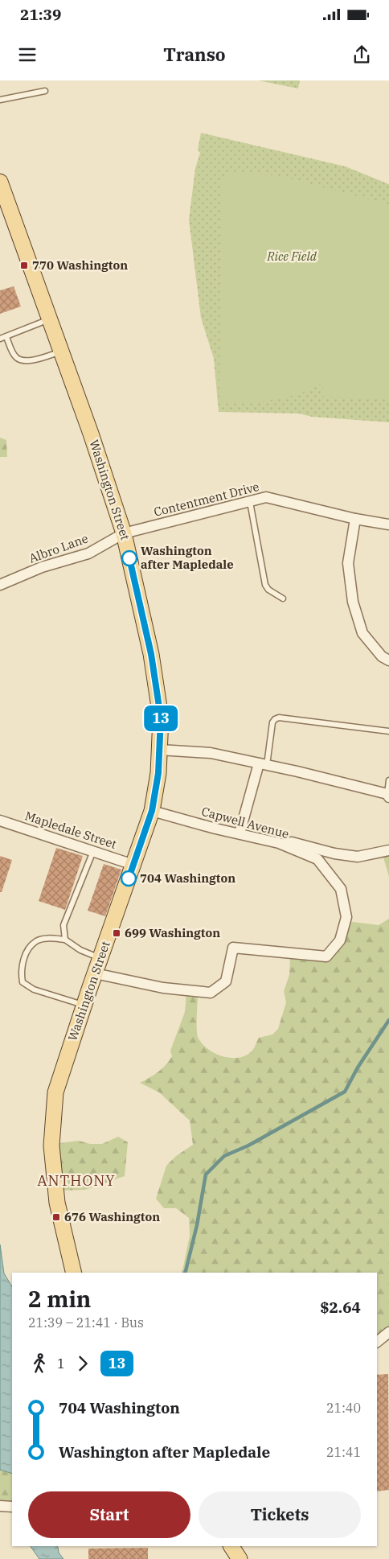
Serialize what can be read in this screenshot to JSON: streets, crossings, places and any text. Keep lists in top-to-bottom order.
{
  "streets": {
    "main road": ["Washington Street"],
    "street": [
      "Contentment Drive",
      "Albro Lane",
      "Capwell Avenue",
      "Mapledale Street"
    ]
  },
  "crossings": [
    ["Washington Street", "Contentment Drive"],
    ["Washington Street", "Albro Lane"],
    ["Washington Street", "Capwell Avenue"],
    ["Washington Street", "Mapledale Street"],
    ["Contentment Drive", "Albro Lane"]
  ],
  "districts": ["ANTHONY"],
  "parks": ["Rice Field"],
  "places": {
    "transit": ["770 Washington", "699 Washington", "676 Washington"],
    "other": ["Washington after Mapledale", "704 Washington"]
  },
  "lines": ["bus line 13"],
  "page": {
    "status": "21:39",
    "header": "Transo",
    "on_map": "13",
    "heading": ["2 min", "21:39 – 21:41 · Bus", "$2.64"],
    "legs": ["1", "13"],
    "list": [
      {
        "name": "704 Washington",
        "value": "21:40"
      },
      {
        "name": "Washington after Mapledale",
        "value": "21:41"
      }
    ],
    "buttons": ["Start", "Tickets"]
  }
}
